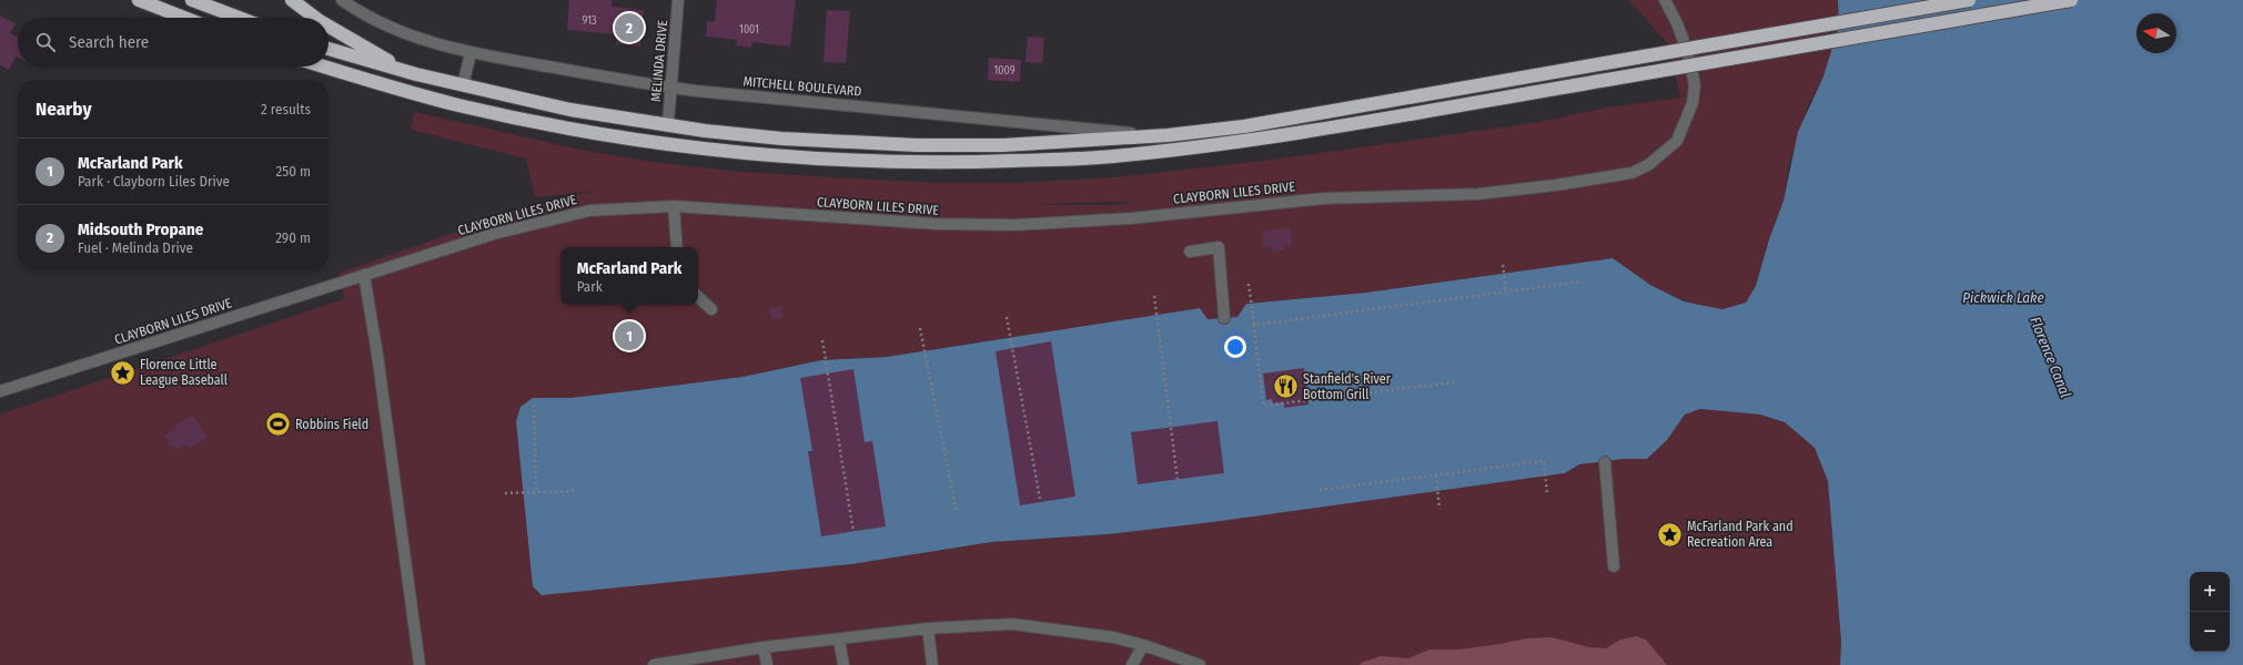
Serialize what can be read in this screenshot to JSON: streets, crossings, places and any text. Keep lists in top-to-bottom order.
{
  "streets": {
    "street": ["MELINDA DRIVE", "MITCHELL BOULEVARD", "CLAYBORN LILES DRIVE"]
  },
  "crossings": [
    ["MELINDA DRIVE", "MITCHELL BOULEVARD"]
  ],
  "water": ["Pickwick Lake", "Florence Canal"],
  "places": {
    "place": ["Florence Little League Baseball", "McFarland Park and Recreation Area"],
    "restaurant": ["Stanfield's River Bottom Grill"],
    "sports": ["Robbins Field"]
  },
  "house_numbers": ["913", "1001", "1009"],
  "north": "left",
  "page": {
    "pins": ["2", "1"],
    "search": "Search here",
    "heading": ["Nearby", "2 results"],
    "list": [
      {
        "mark": "1",
        "name": "McFarland Park",
        "note": "Park · Clayborn Liles Drive",
        "value": "250 m"
      },
      {
        "mark": "2",
        "name": "Midsouth Propane",
        "note": "Fuel · Melinda Drive",
        "value": "290 m"
      }
    ],
    "popup": ["McFarland Park", "Park"],
    "map_buttons": ["+", "−"]
  }
}
